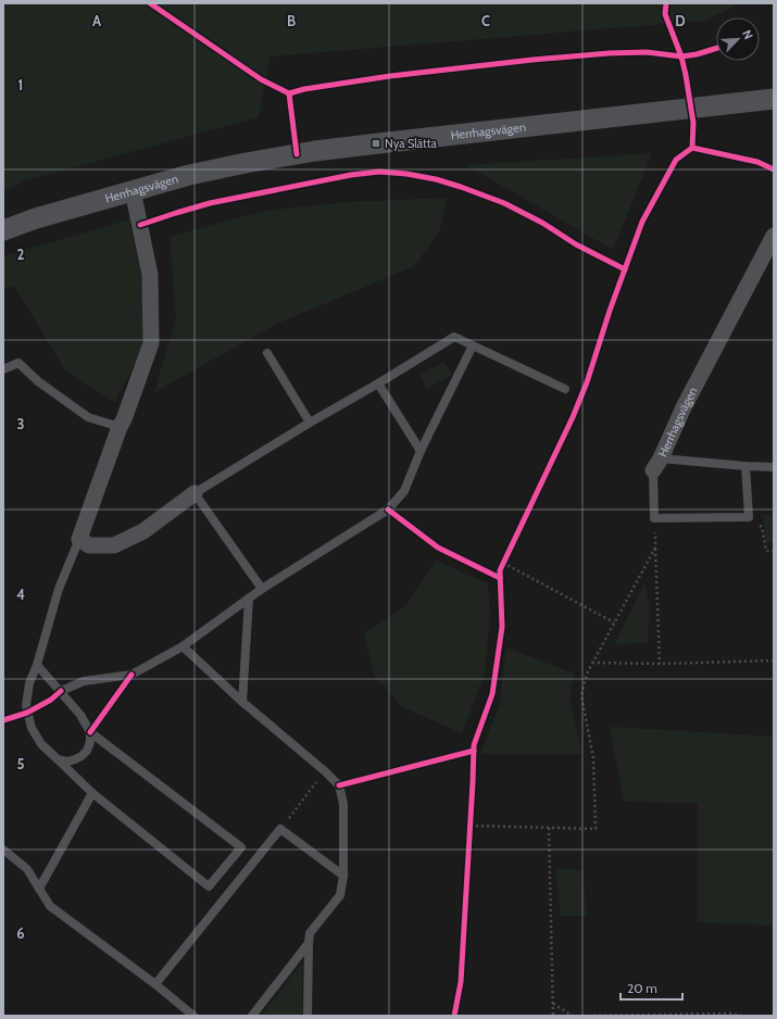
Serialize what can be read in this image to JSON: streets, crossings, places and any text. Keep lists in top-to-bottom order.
{
  "streets": {
    "street": ["Herrhagsvägen"]
  },
  "places": {
    "transit": ["Nya Slätta"]
  },
  "scale_bar": "20 m",
  "north": "top right",
  "grid": {
    "columns": [
      "A",
      "B",
      "C",
      "D"
    ],
    "rows": [
      "1",
      "2",
      "3",
      "4",
      "5",
      "6"
    ]
  }
}
